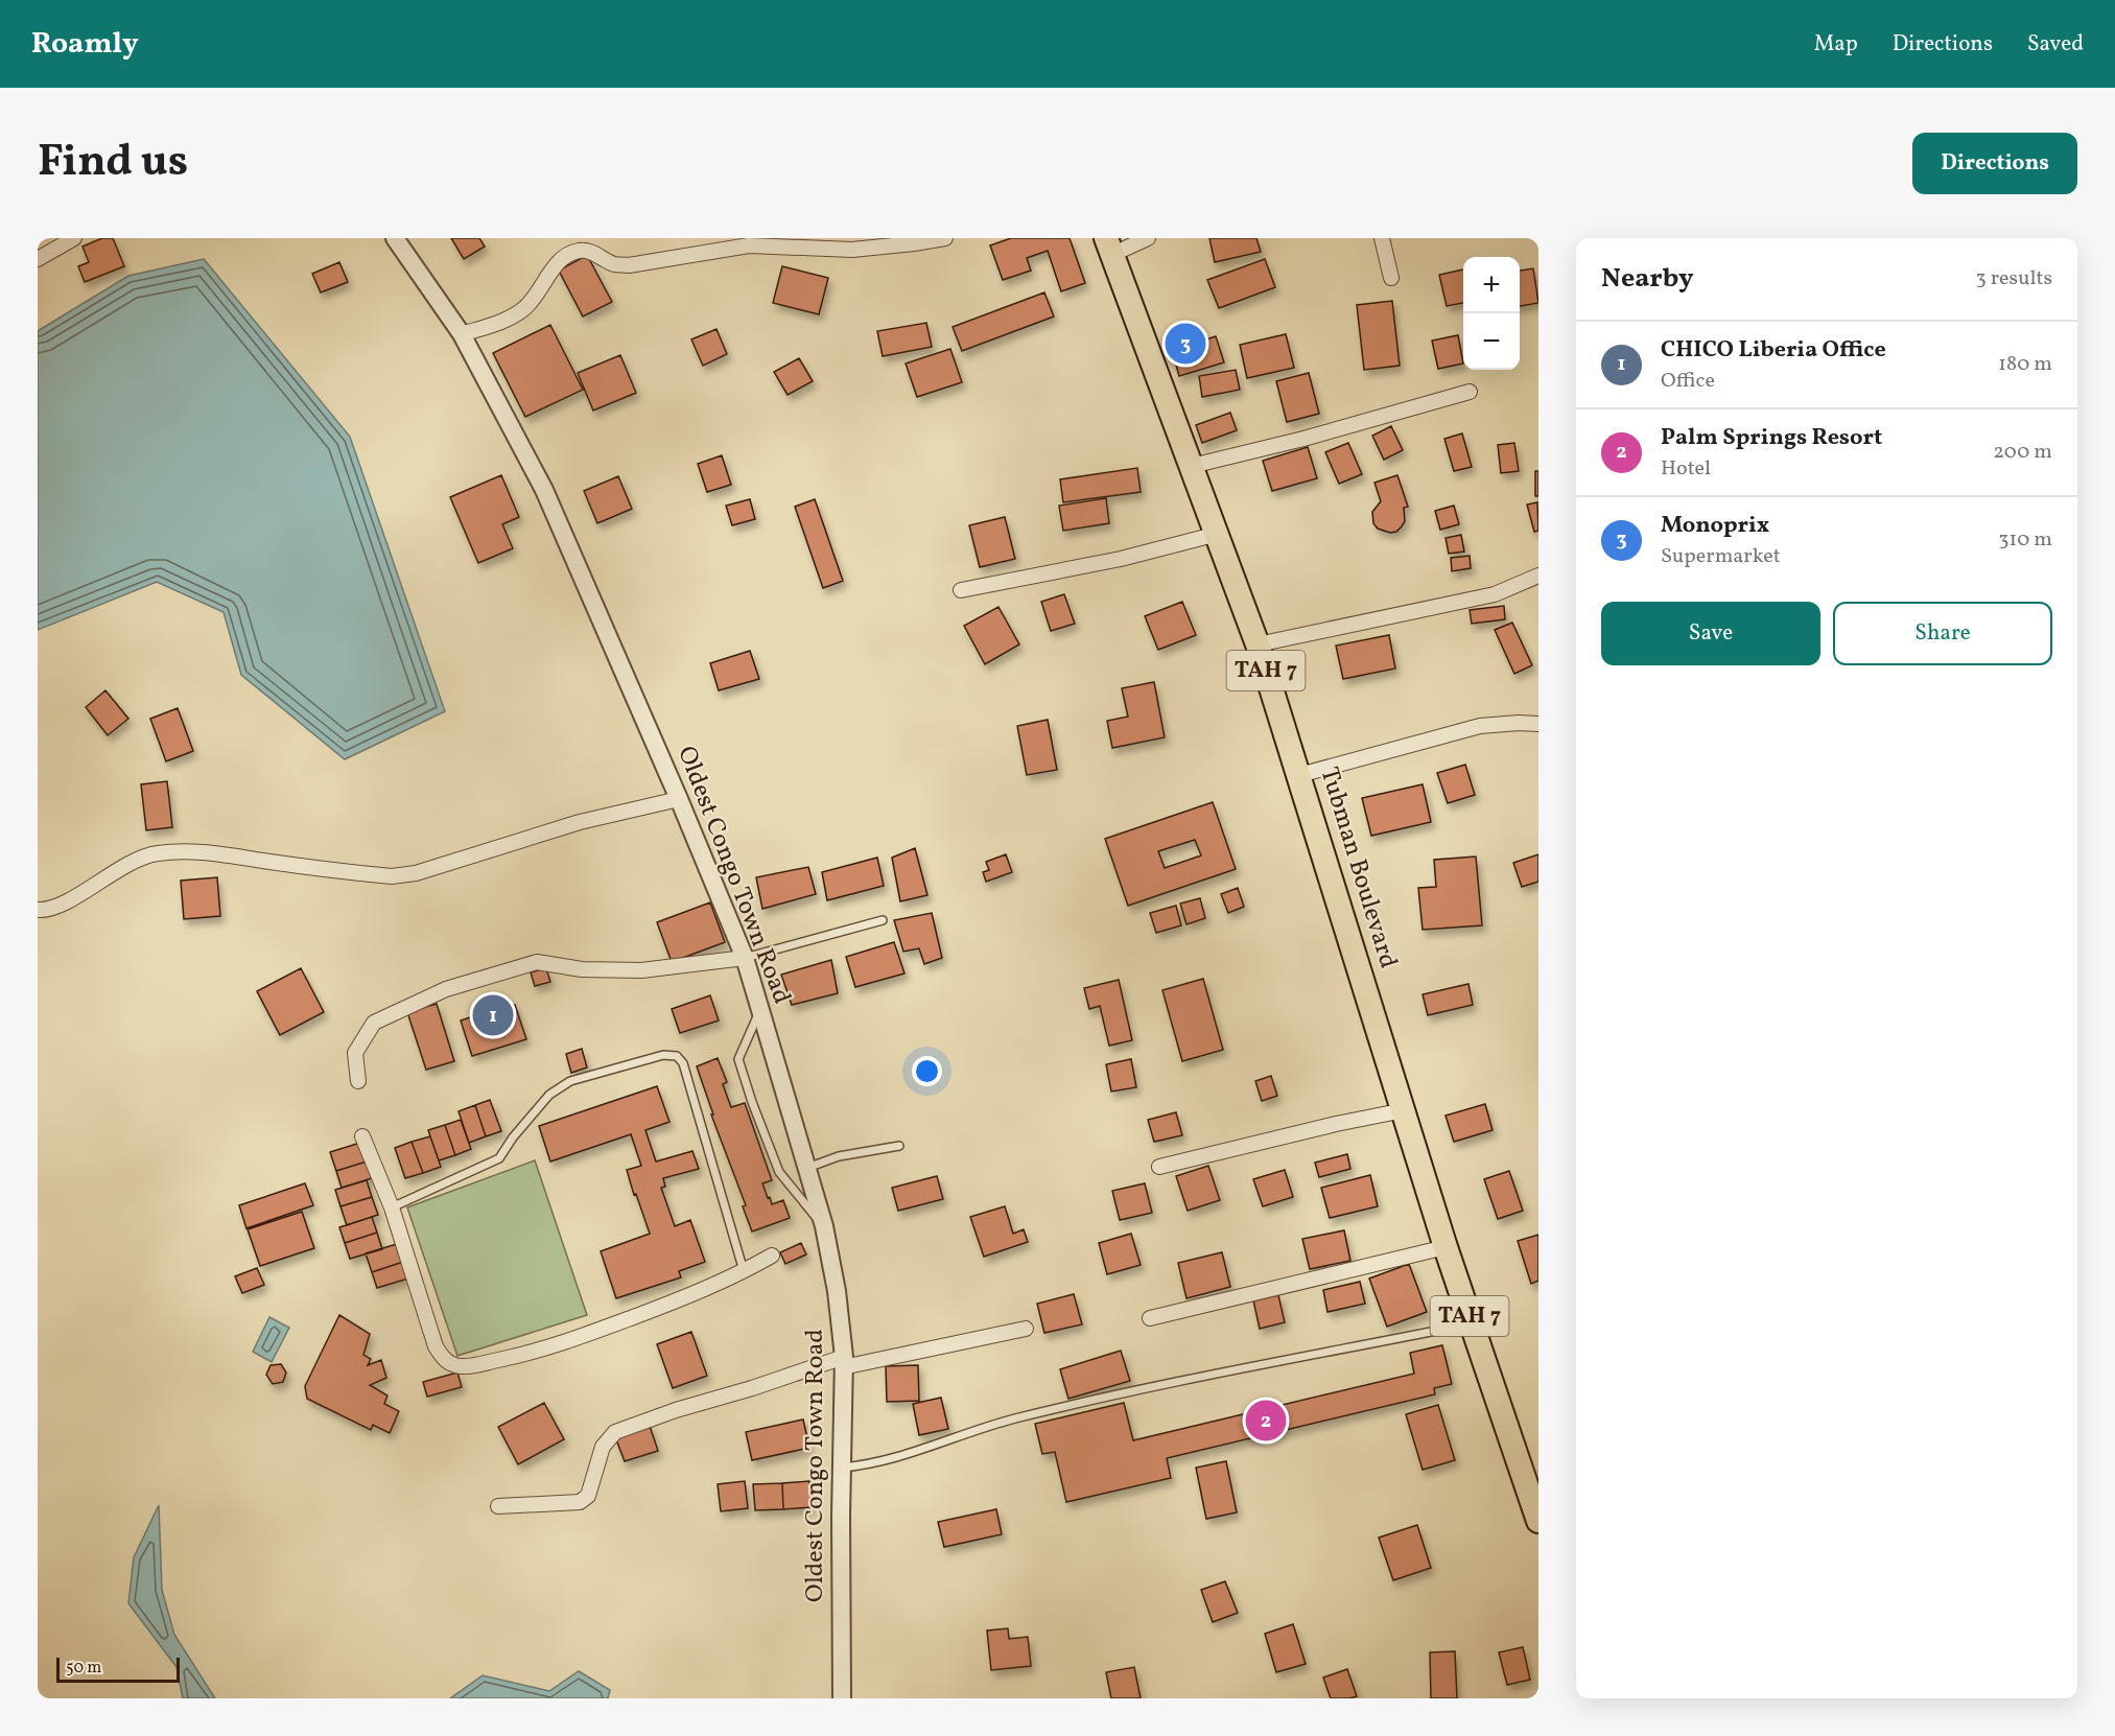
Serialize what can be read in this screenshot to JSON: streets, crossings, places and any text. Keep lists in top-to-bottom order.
{
  "streets": {
    "highway": ["TAH 7", "Tubman Boulevard"],
    "street": ["Oldest Congo Town Road"]
  },
  "scale_bar": "50 m",
  "page": {
    "header": "Roamly",
    "nav": ["Map", "Directions", "Saved"],
    "title": "Find us",
    "buttons": [
      "Directions",
      ["Save", "Share"]
    ],
    "heading": ["Nearby", "3 results"],
    "map_buttons": ["+", "−"],
    "list": [
      {
        "mark": "1",
        "name": "CHICO Liberia Office",
        "note": "Office",
        "value": "180 m"
      },
      {
        "mark": "2",
        "name": "Palm Springs Resort",
        "note": "Hotel",
        "value": "200 m"
      },
      {
        "mark": "3",
        "name": "Monoprix",
        "note": "Supermarket",
        "value": "310 m"
      }
    ],
    "pins": ["3", "1", "2"],
    "scale": "50 m"
  }
}
